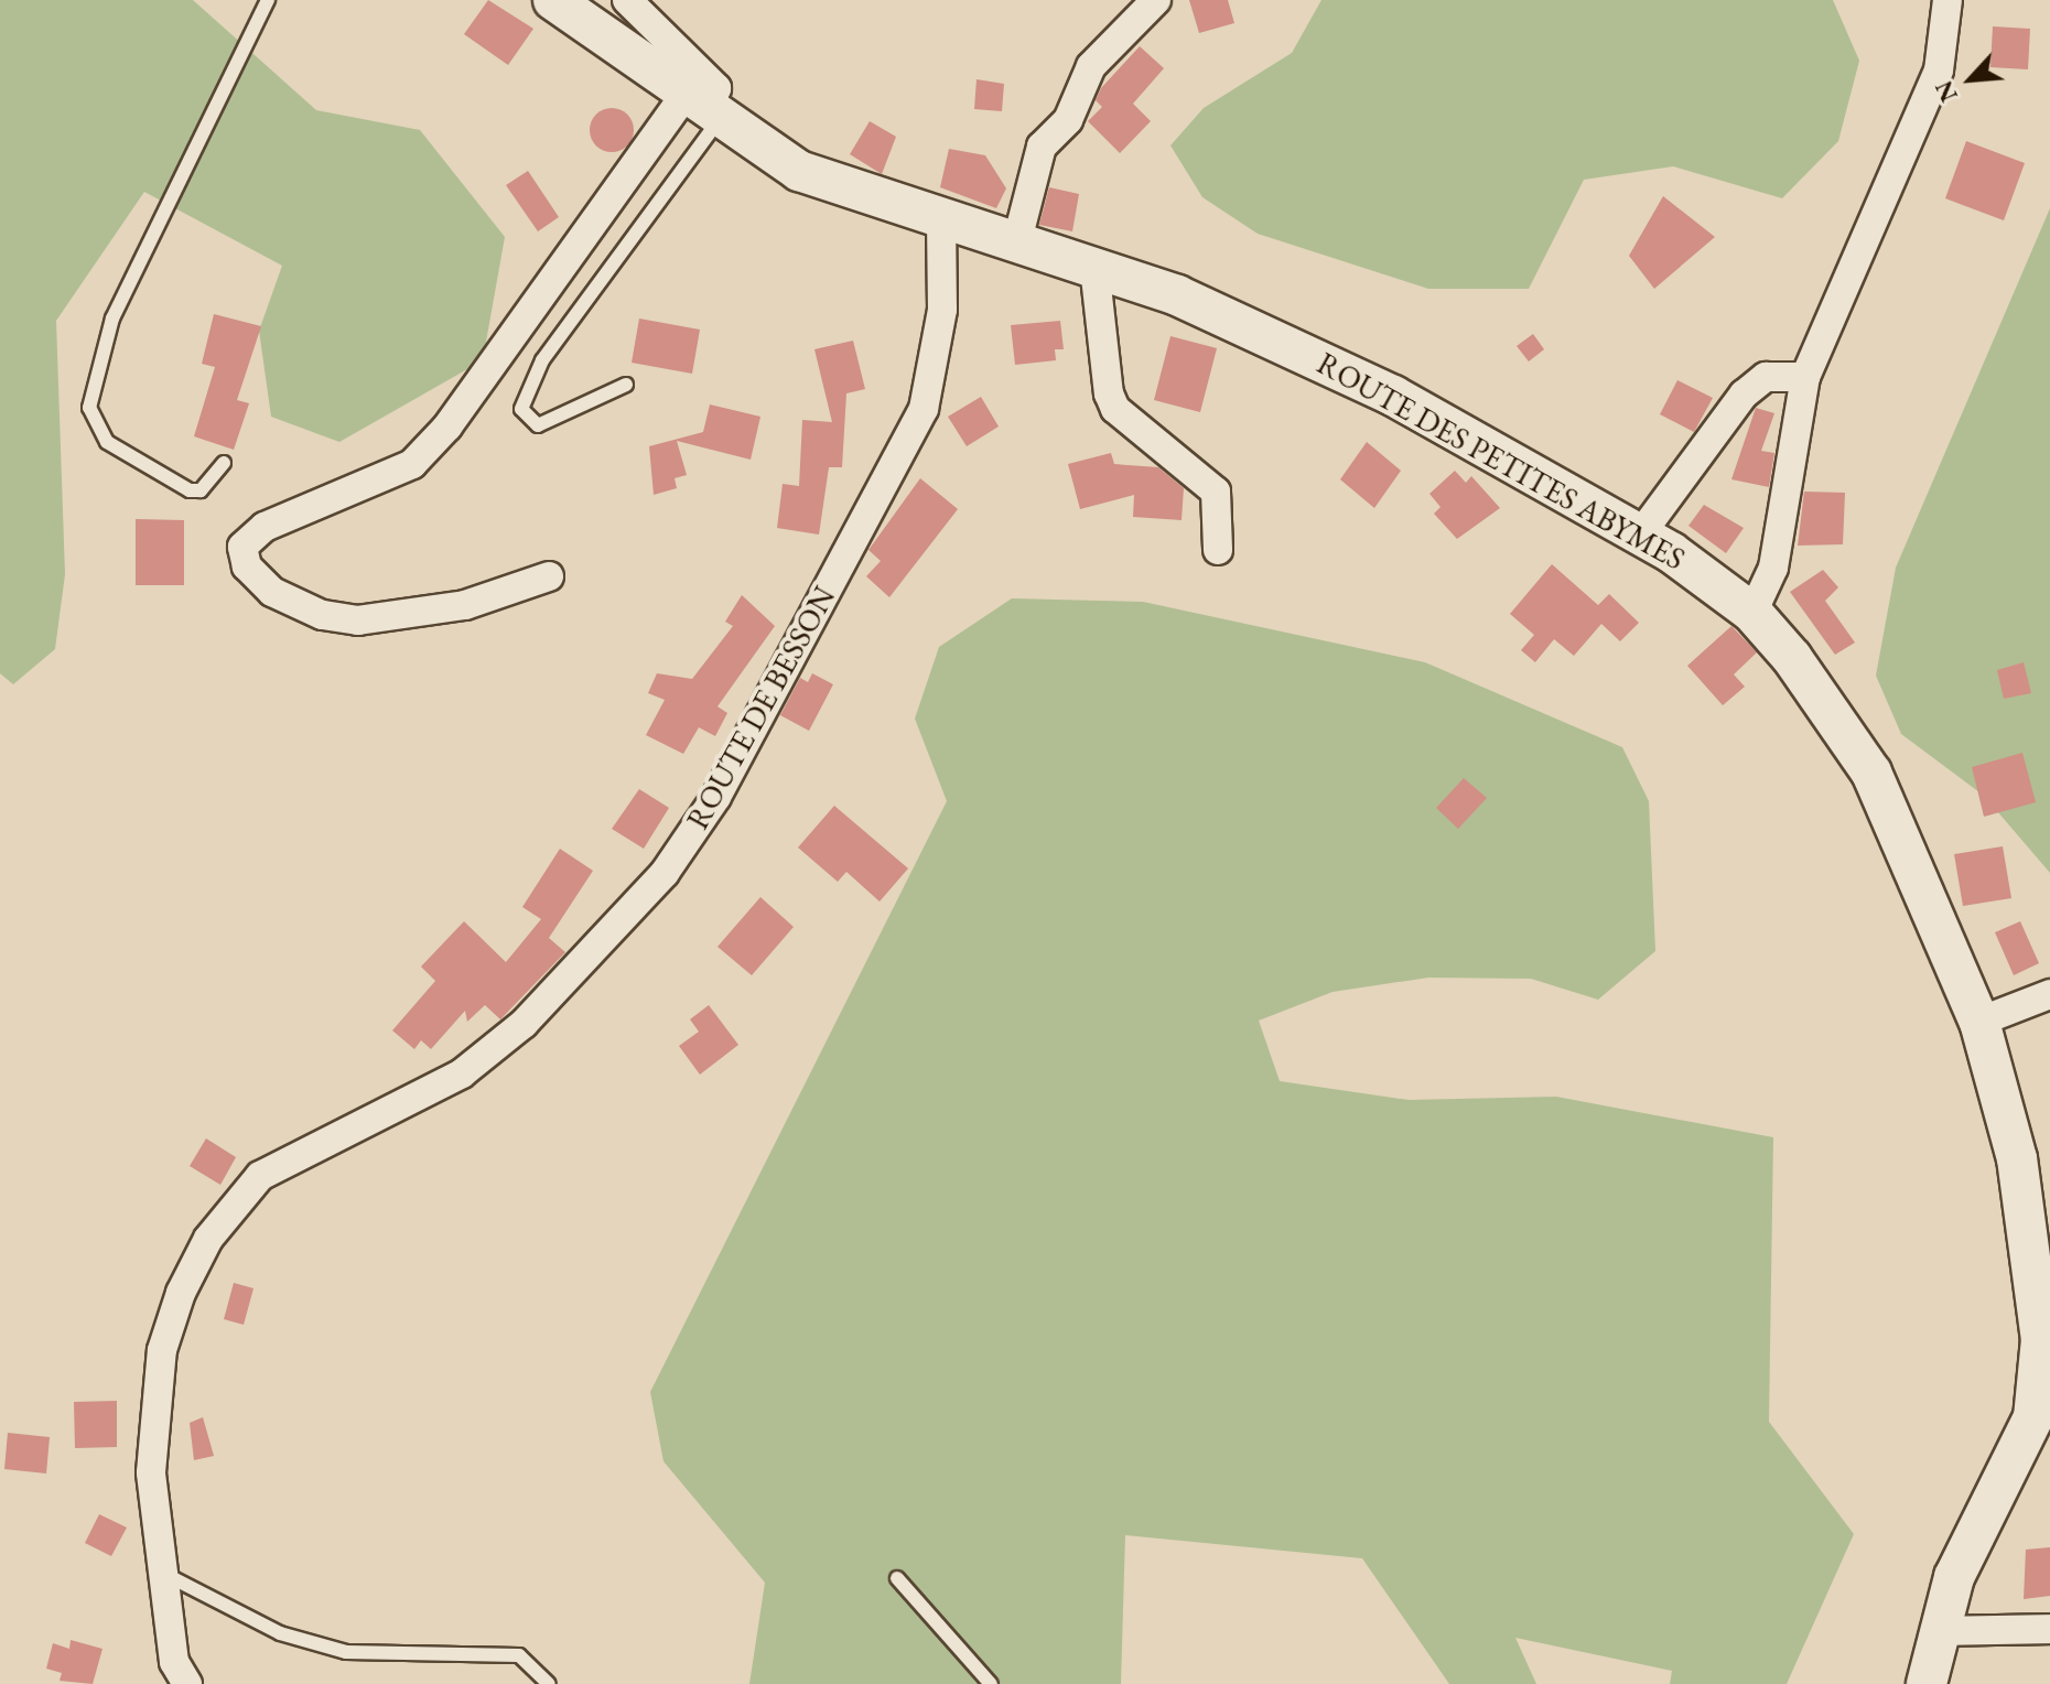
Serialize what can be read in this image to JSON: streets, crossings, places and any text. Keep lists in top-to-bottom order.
{
  "streets": {
    "main road": ["ROUTE DES PETITES ABYMES"],
    "street": ["ROUTE DE BESSON"]
  },
  "crossings": [
    ["ROUTE DES PETITES ABYMES", "ROUTE DE BESSON"]
  ],
  "north": "bottom left"
}
